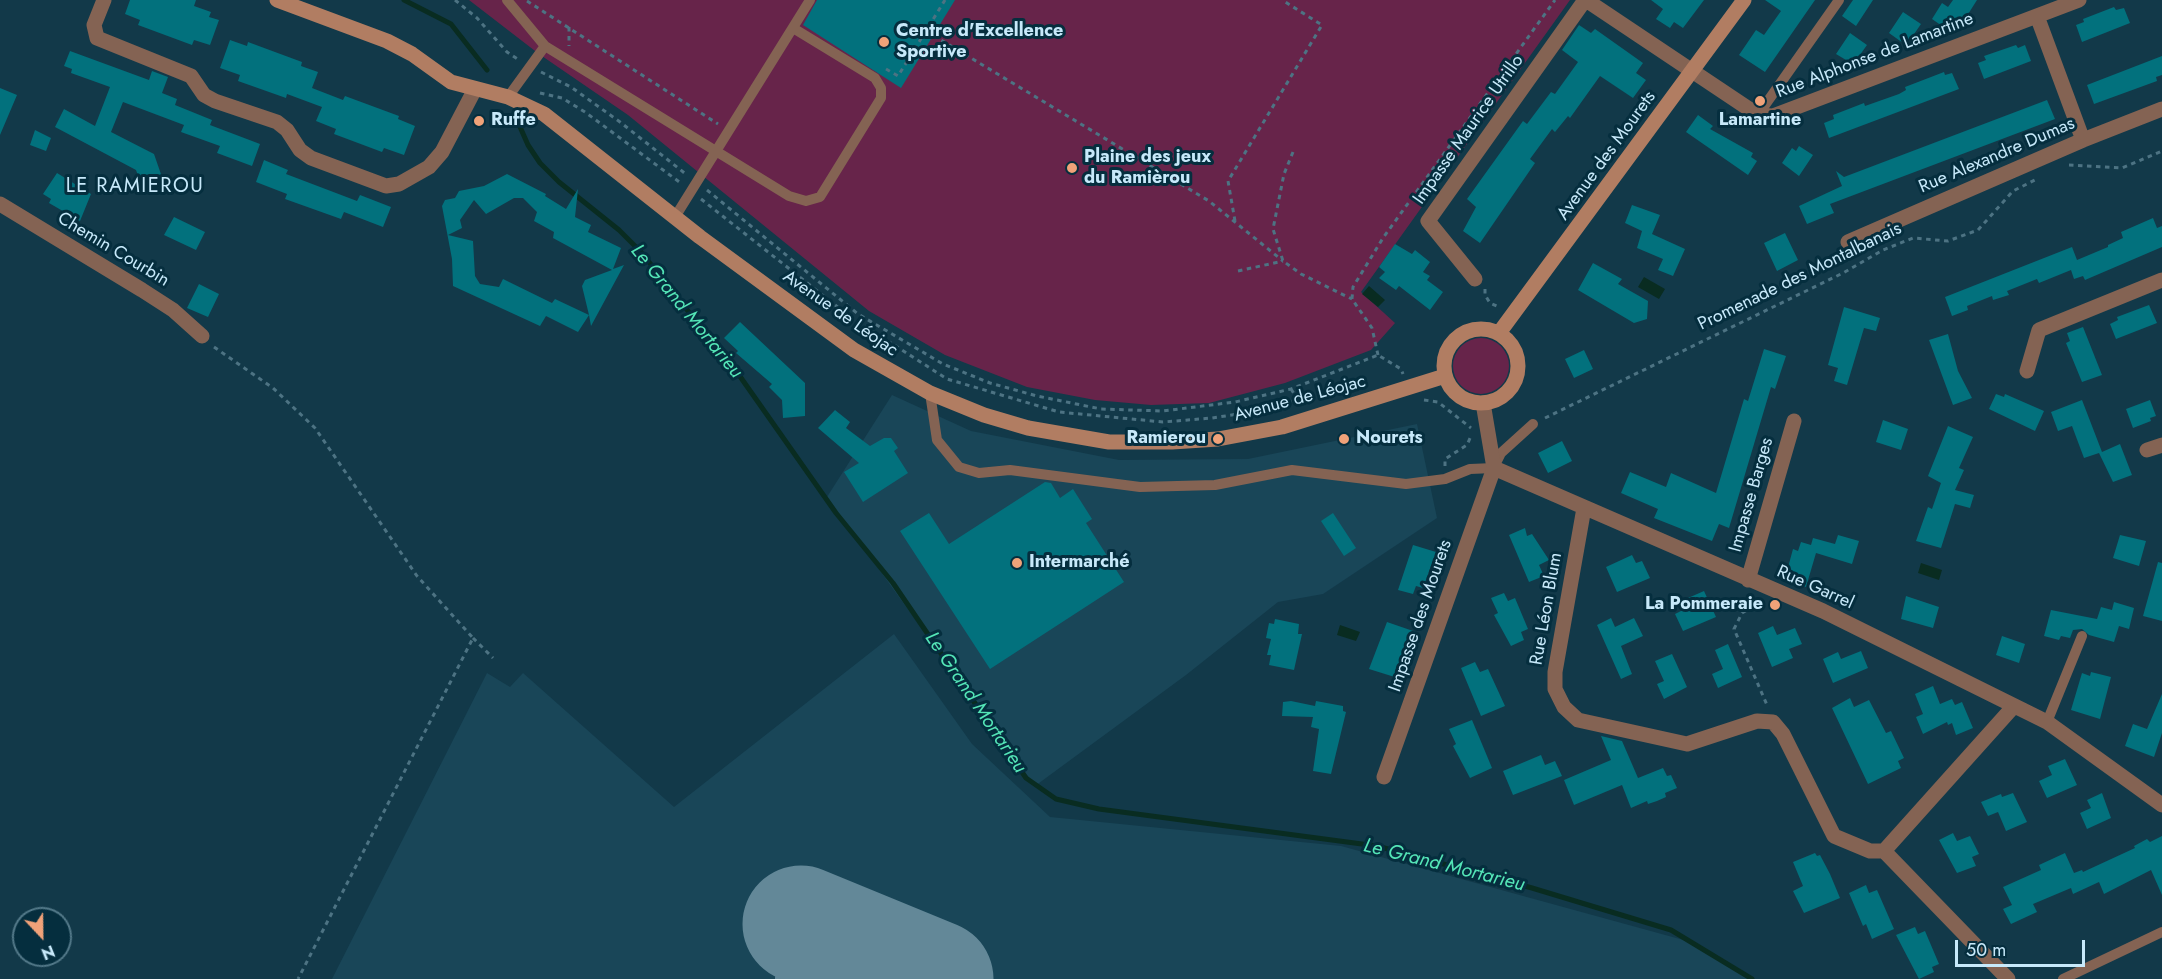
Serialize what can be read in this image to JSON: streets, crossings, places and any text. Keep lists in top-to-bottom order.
{
  "streets": {
    "main road": ["Avenue des Mourets", "Avenue de Léojac"],
    "street": [
      "Rue Alphonse de Lamartine",
      "Impasse Maurice Utrillo",
      "Rue Alexandre Dumas",
      "Chemin Courbin",
      "Impasse Barges",
      "Rue Garrel",
      "Rue Léon Blum",
      "Impasse des Mourets"
    ],
    "path": ["Promenade des Montalbanais"]
  },
  "crossings": [
    ["Rue Alphonse de Lamartine", "Impasse Maurice Utrillo"],
    ["Rue Alphonse de Lamartine", "Avenue des Mourets"],
    ["Impasse Maurice Utrillo", "Avenue des Mourets"],
    ["Avenue des Mourets", "Avenue de Léojac"],
    ["Impasse Barges", "Rue Garrel"],
    ["Rue Garrel", "Rue Léon Blum"],
    ["Rue Garrel", "Impasse des Mourets"]
  ],
  "districts": ["LE RAMIEROU"],
  "water": ["Le Grand Mortarieu"],
  "places": [
    "Centre d'Excellence Sportive",
    "Lamartine",
    "Ruffe",
    "Plaine des jeux du Ramièrou",
    "Ramierou",
    "Nourets",
    "Intermarché",
    "La Pommeraie"
  ],
  "scale_bar": "50 m",
  "north": "bottom"
}
